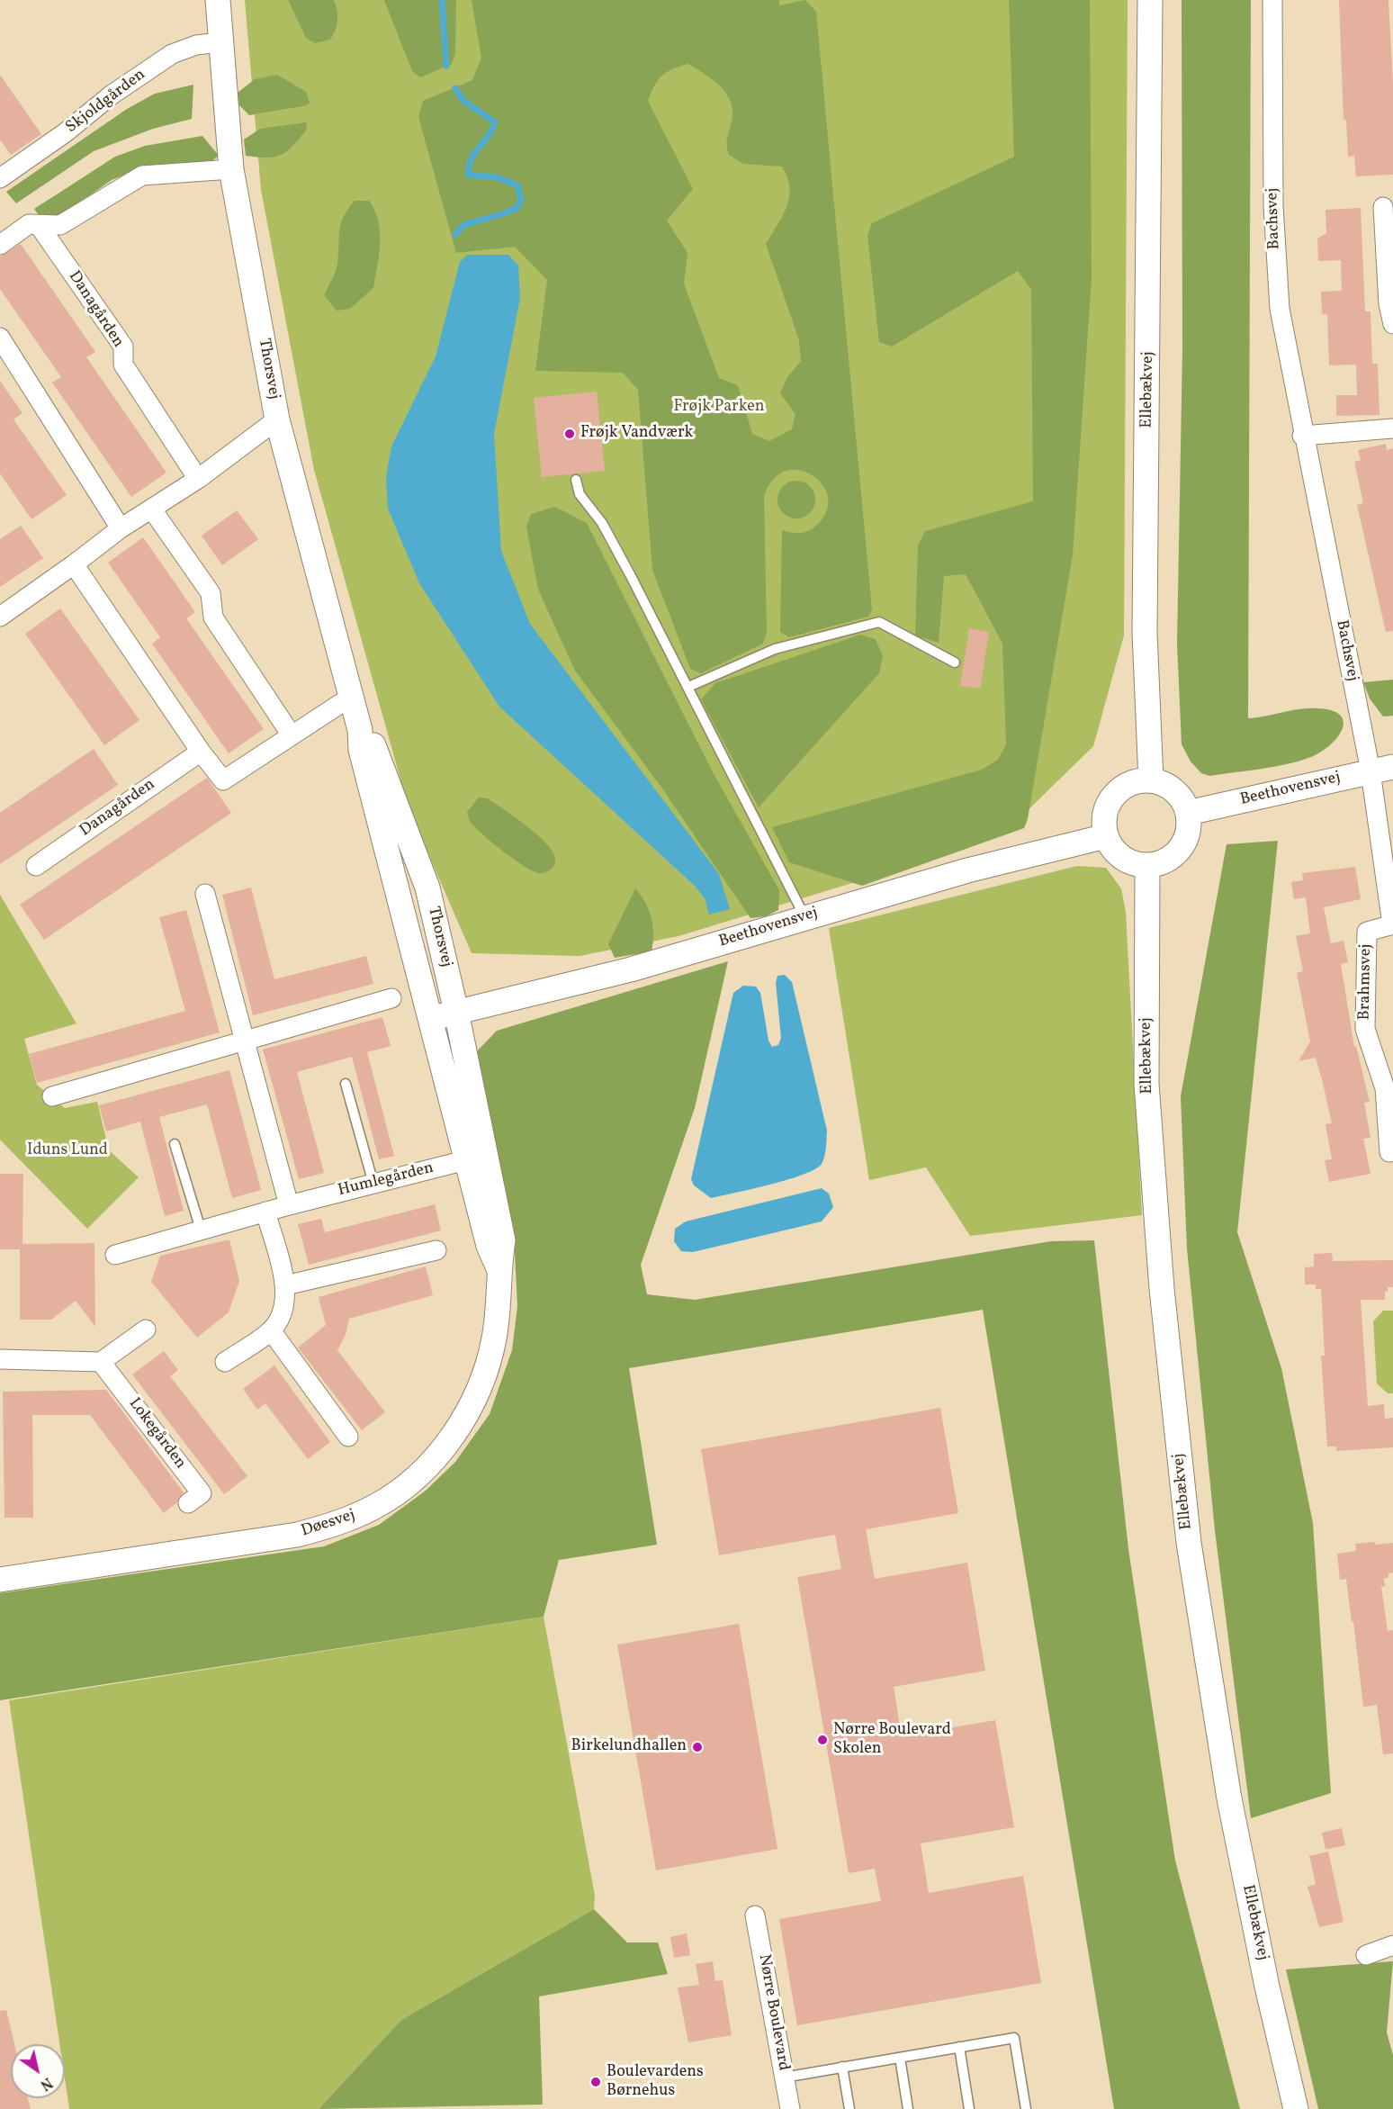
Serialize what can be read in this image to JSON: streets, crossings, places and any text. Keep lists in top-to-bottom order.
{
  "streets": {
    "street": [
      "Skjoldgården",
      "Bachsvej",
      "Danagården",
      "Thorsvej",
      "Ellebækvej",
      "Beethovensvej",
      "Brahmsvej",
      "Humlegården",
      "Lokegården",
      "Døesvej",
      "Nørre Boulevard"
    ]
  },
  "crossings": [
    ["Skjoldgården", "Thorsvej"],
    ["Bachsvej", "Beethovensvej"],
    ["Bachsvej", "Brahmsvej"],
    ["Thorsvej", "Beethovensvej"],
    ["Thorsvej", "Humlegården"],
    ["Thorsvej", "Døesvej"],
    ["Ellebækvej", "Beethovensvej"],
    ["Beethovensvej", "Brahmsvej"],
    ["Humlegården", "Døesvej"]
  ],
  "parks": ["Frøjk Parken", "Iduns Lund"],
  "places": [
    "Frøjk Vandværk",
    "Nørre Boulevard Skolen",
    "Birkelundhallen",
    "Boulevardens Børnehus"
  ],
  "north": "bottom right"
}
